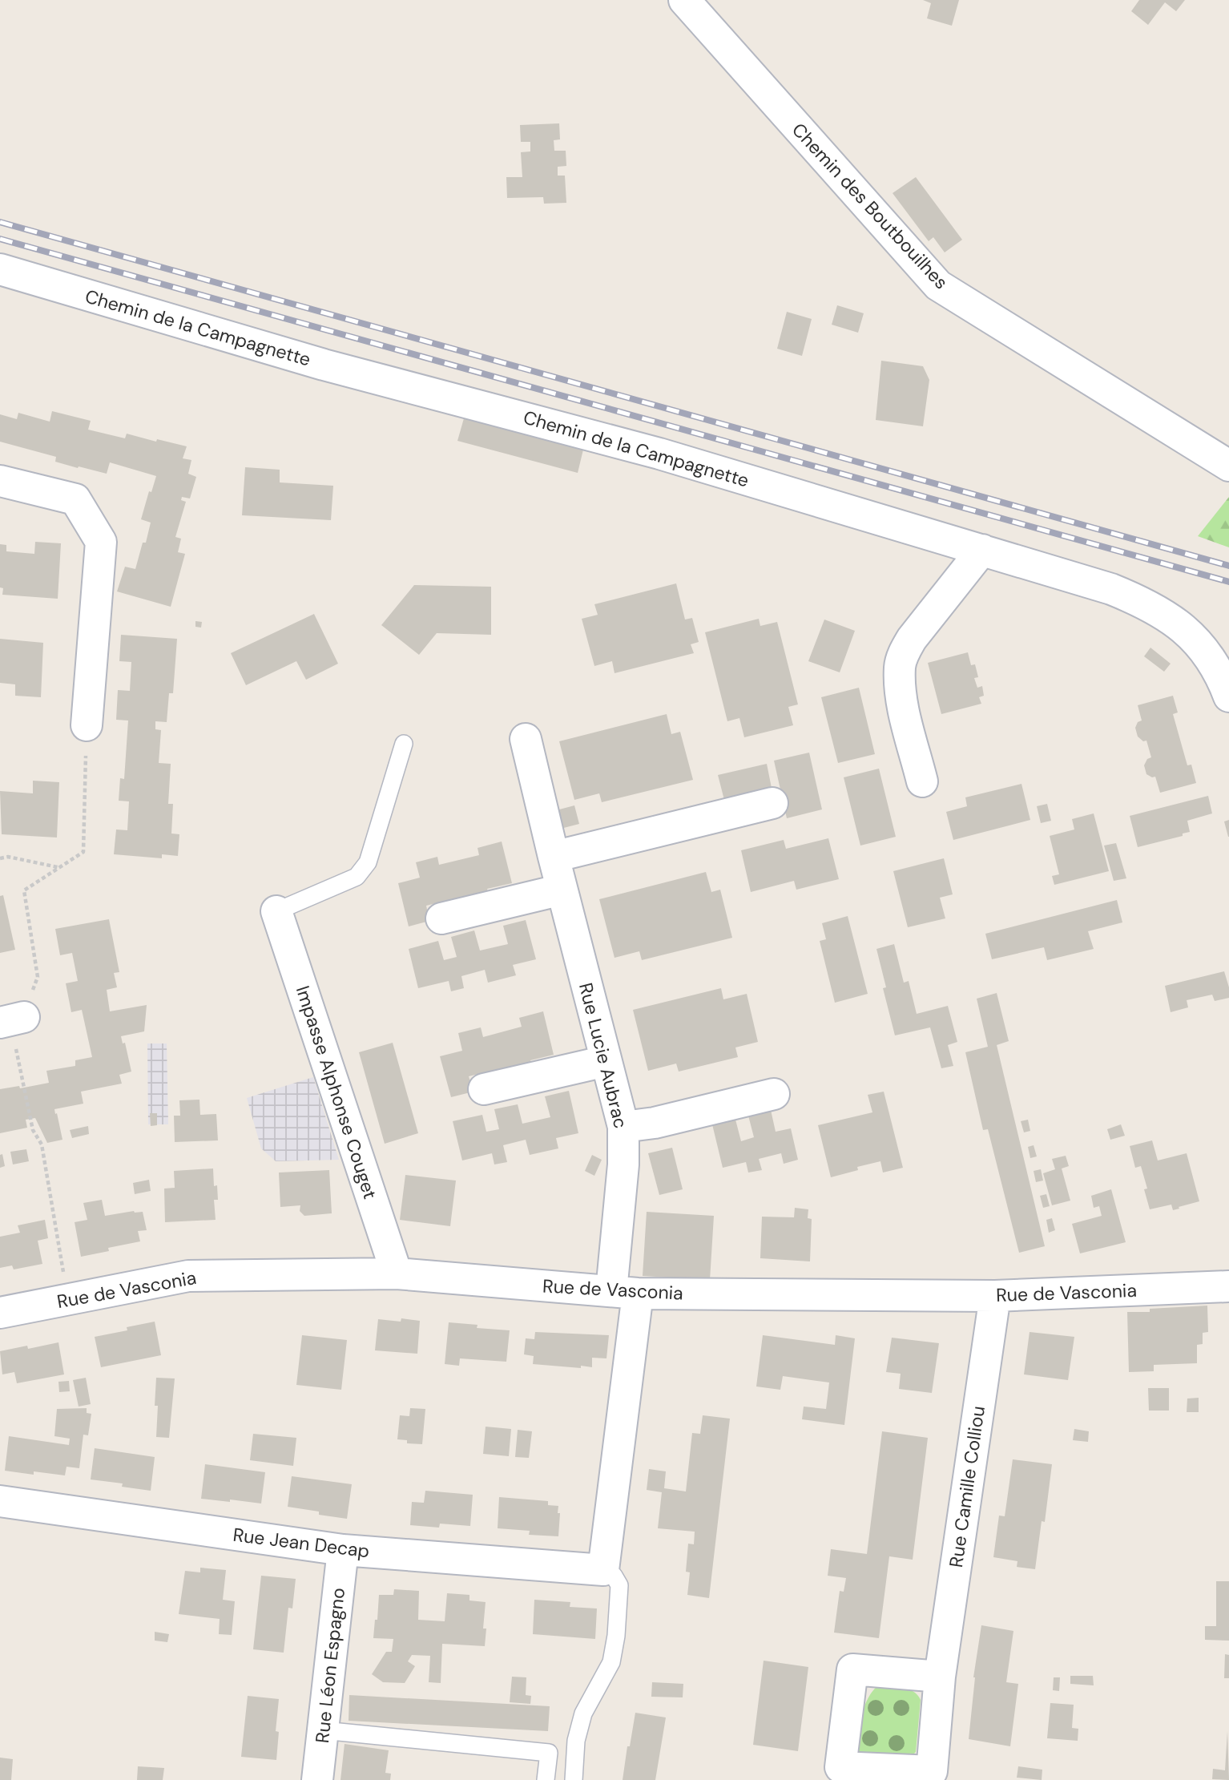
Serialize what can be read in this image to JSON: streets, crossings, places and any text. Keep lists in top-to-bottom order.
{
  "streets": {
    "street": [
      "Chemin des Boutbouilhes",
      "Chemin de la Campagnette",
      "Rue Lucie Aubrac",
      "Impasse Alphonse Couget",
      "Rue de Vasconia",
      "Rue Camille Colliou",
      "Rue Jean Decap",
      "Rue Léon Espagno"
    ]
  },
  "crossings": [
    ["Rue Lucie Aubrac", "Rue de Vasconia"],
    ["Rue Lucie Aubrac", "Rue Jean Decap"],
    ["Impasse Alphonse Couget", "Rue de Vasconia"],
    ["Rue de Vasconia", "Rue Camille Colliou"],
    ["Rue Jean Decap", "Rue Léon Espagno"]
  ]
}
